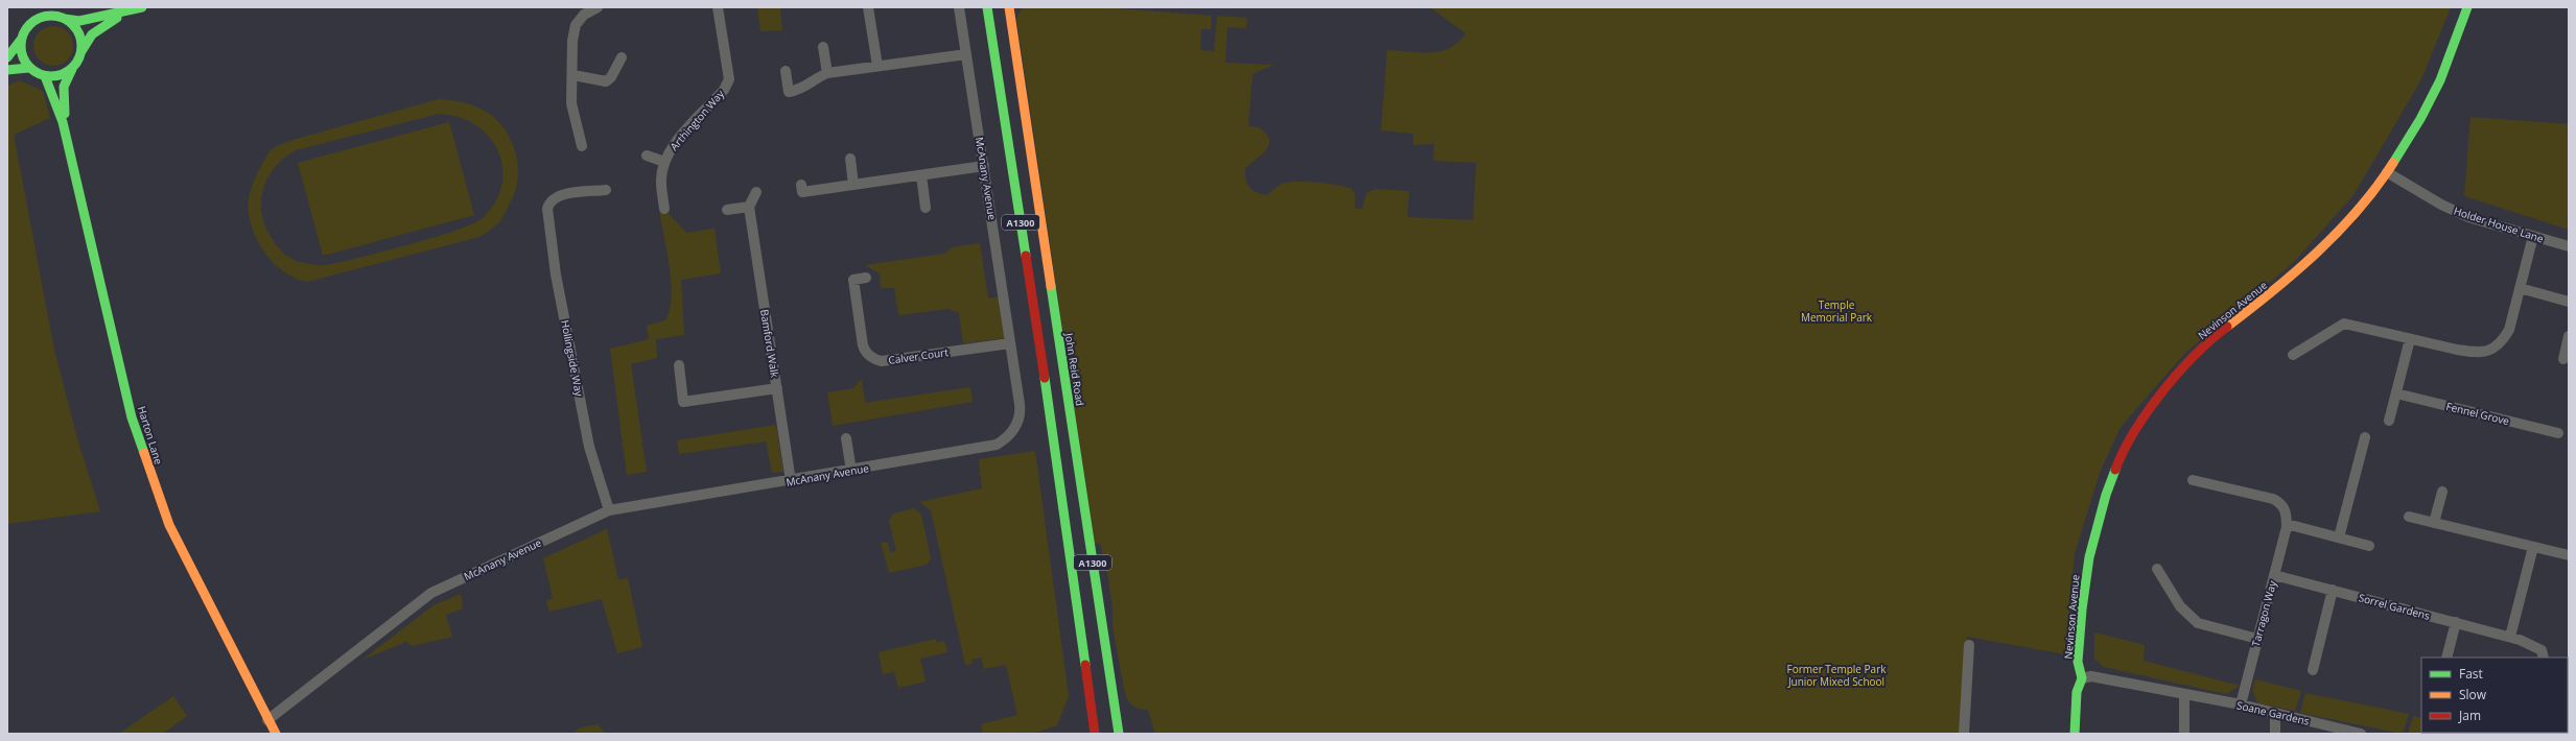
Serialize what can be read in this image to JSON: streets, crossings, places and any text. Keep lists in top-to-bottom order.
{
  "streets": {
    "main road": [
      "A1300",
      "Nevinson Avenue",
      "John Reid Road",
      "Harton Lane"
    ],
    "street": [
      "Arthington Way",
      "McAnany Avenue",
      "Holder House Lane",
      "Bamford Walk",
      "Calver Court",
      "Hollingside Way",
      "Fennel Grove",
      "Sorrel Gardens",
      "Tarragon Way",
      "Soane Gardens"
    ]
  },
  "crossings": [
    ["McAnany Avenue", "Bamford Walk"],
    ["McAnany Avenue", "Calver Court"],
    ["McAnany Avenue", "Hollingside Way"],
    ["McAnany Avenue", "Harton Lane"],
    ["Holder House Lane", "Nevinson Avenue"],
    ["Nevinson Avenue", "Soane Gardens"],
    ["Sorrel Gardens", "Tarragon Way"],
    ["Tarragon Way", "Soane Gardens"]
  ],
  "parks": ["Temple Memorial Park", "Former Temple Park Junior Mixed School"],
  "legend": ["Fast", "Slow", "Jam"]
}
